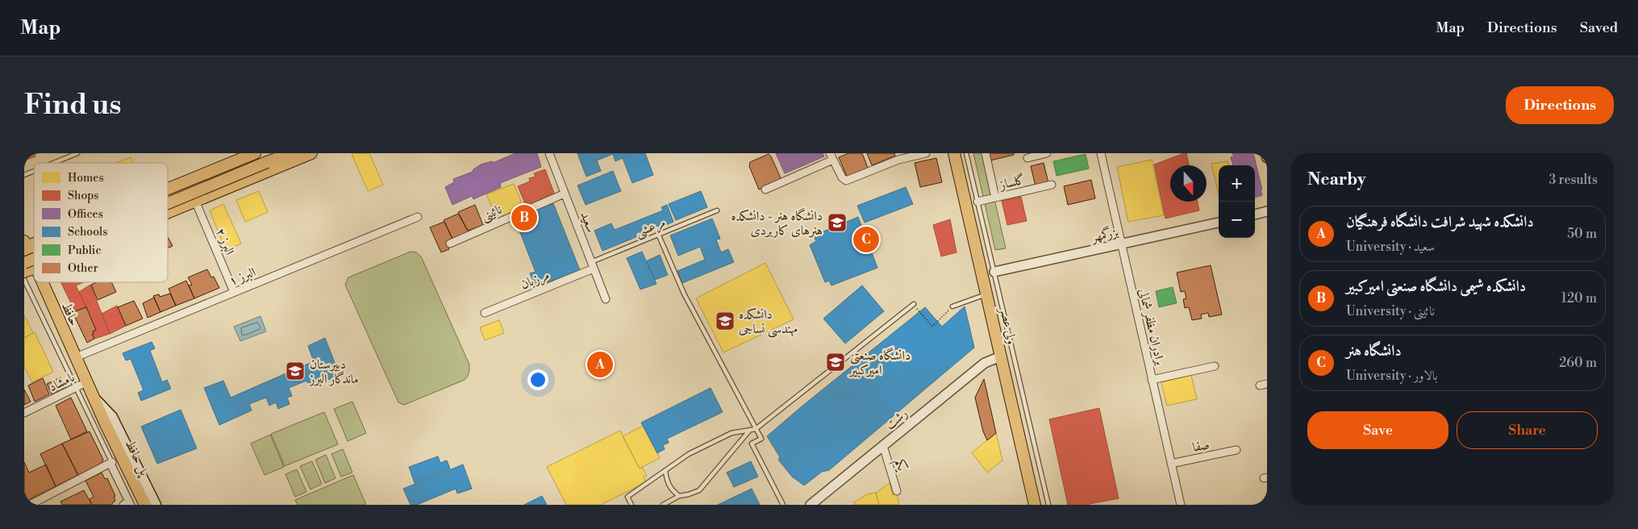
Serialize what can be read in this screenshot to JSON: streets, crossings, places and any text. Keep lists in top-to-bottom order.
{
  "streets": {
    "main road": ["حافظ", "ولی عصر", "پل حافظ"],
    "street": [
      "گلساز",
      "نائینی",
      "سعید",
      "بزرگمهر",
      "البرز ۲",
      "البرز ۱",
      "مرزبان",
      "برادران مظفر شمالی",
      "بامشاد",
      "رشت",
      "صفا",
      "یکم"
    ],
    "lane": ["مرعشی"]
  },
  "crossings": [
    ["نائینی", "سعید"],
    ["سعید", "مرعشی"],
    ["سعید", "مرزبان"],
    ["مرعشی", "مرزبان"],
    ["بزرگمهر", "برادران مظفر شمالی"],
    ["البرز ۲", "البرز ۱"],
    ["البرز ۱", "حافظ"],
    ["حافظ", "بامشاد"],
    ["حافظ", "پل حافظ"],
    ["ولی عصر", "رشت"],
    ["برادران مظفر شمالی", "صفا"],
    ["رشت", "یکم"]
  ],
  "places": {
    "school or university": [
      "دانشگاه هنر - دانشکده هنرهای کاربردی",
      "دانشکده مهندسی نساجی",
      "دانشگاه صنعتی امیرکبیر",
      "دبیرستان ماندگار البرز"
    ]
  },
  "legend": [
    "Homes",
    "Shops",
    "Offices",
    "Schools",
    "Public",
    "Other"
  ],
  "north": "bottom",
  "page": {
    "header": "Map",
    "nav": ["Map", "Directions", "Saved"],
    "buttons": [
      "Directions",
      ["Save", "Share"]
    ],
    "title": "Find us",
    "heading": ["Nearby", "3 results"],
    "map_buttons": ["+", "−"],
    "pins": ["B", "C", "A"],
    "list": [
      {
        "mark": "A",
        "name": "دانشکده شهید شرافت دانشگاه فرهنگیان",
        "note": "University · سعید",
        "value": "50 m"
      },
      {
        "mark": "B",
        "name": "دانشکده شیمی دانشگاه صنعتی امیرکبیر",
        "note": "University · نائینی",
        "value": "120 m"
      },
      {
        "mark": "C",
        "name": "دانشگاه هنر",
        "note": "University · بالاور",
        "value": "260 m"
      }
    ]
  }
}
